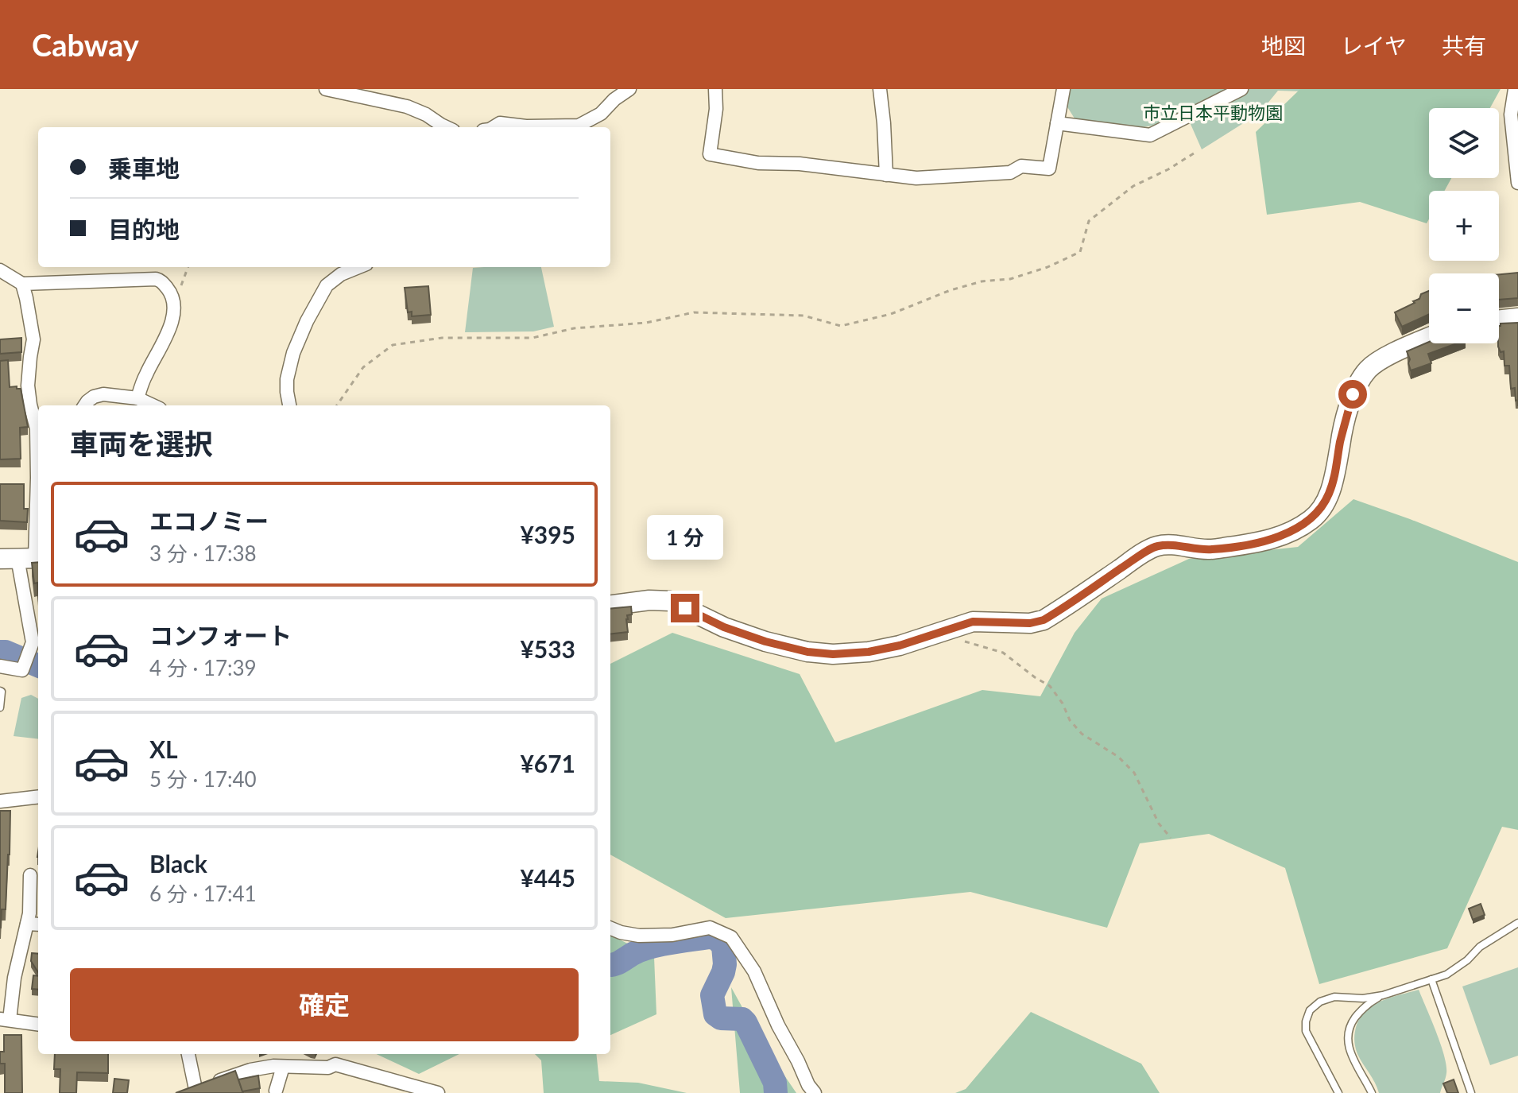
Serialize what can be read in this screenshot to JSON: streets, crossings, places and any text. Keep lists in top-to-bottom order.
{
  "parks": ["市立日本平動物園"],
  "page": {
    "header": "Cabway",
    "nav": ["地図", "レイヤ", "共有"],
    "map_buttons": ["+", "−"],
    "banner": ["乗車地", "目的地"],
    "heading": "車両を選択",
    "list": [
      {
        "name": "エコノミー",
        "note": "3 分 · 17:38",
        "value": "¥395"
      },
      {
        "name": "コンフォート",
        "note": "4 分 · 17:39",
        "value": "¥533"
      },
      {
        "name": "XL",
        "note": "5 分 · 17:40",
        "value": "¥671"
      },
      {
        "name": "Black",
        "note": "6 分 · 17:41",
        "value": "¥445"
      }
    ],
    "bubble": "1 分",
    "buttons": "確定"
  }
}
